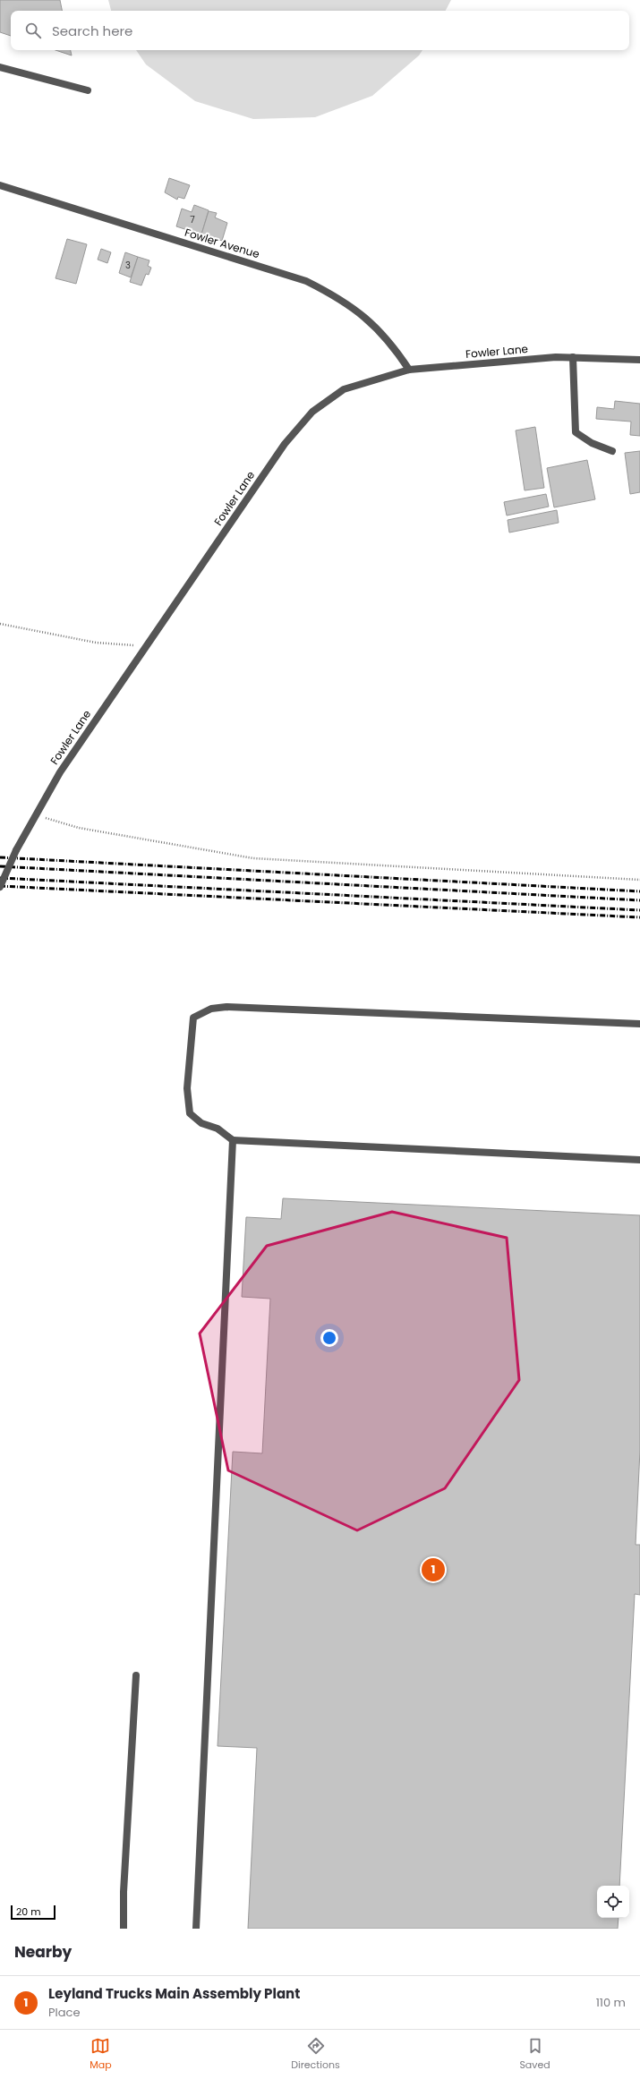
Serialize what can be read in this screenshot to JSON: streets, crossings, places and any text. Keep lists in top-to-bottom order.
{
  "streets": {
    "street": ["Fowler Avenue", "Fowler Lane"]
  },
  "crossings": [
    ["Fowler Avenue", "Fowler Lane"]
  ],
  "house_numbers": ["7", "3"],
  "scale_bar": "20 m",
  "page": {
    "search": "Search here",
    "pins": "1",
    "scale": "20 m",
    "heading": "Nearby",
    "list": [
      {
        "mark": "1",
        "name": "Leyland Trucks Main Assembly Plant",
        "note": "Place",
        "value": "110 m"
      }
    ],
    "nav": ["Map", "Directions", "Saved"]
  }
}
